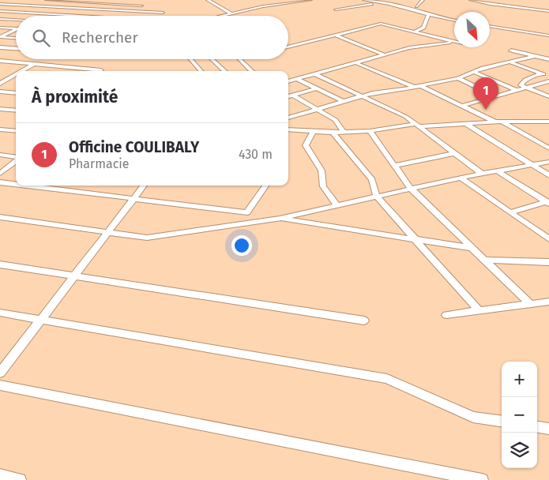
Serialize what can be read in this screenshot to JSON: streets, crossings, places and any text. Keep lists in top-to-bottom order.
{
  "north": "bottom right",
  "page": {
    "search": "Rechercher",
    "heading": "À proximité",
    "pins": "1",
    "list": [
      {
        "mark": "1",
        "name": "Officine COULIBALY",
        "note": "Pharmacie",
        "value": "430 m"
      }
    ],
    "map_buttons": ["+", "−"]
  }
}
